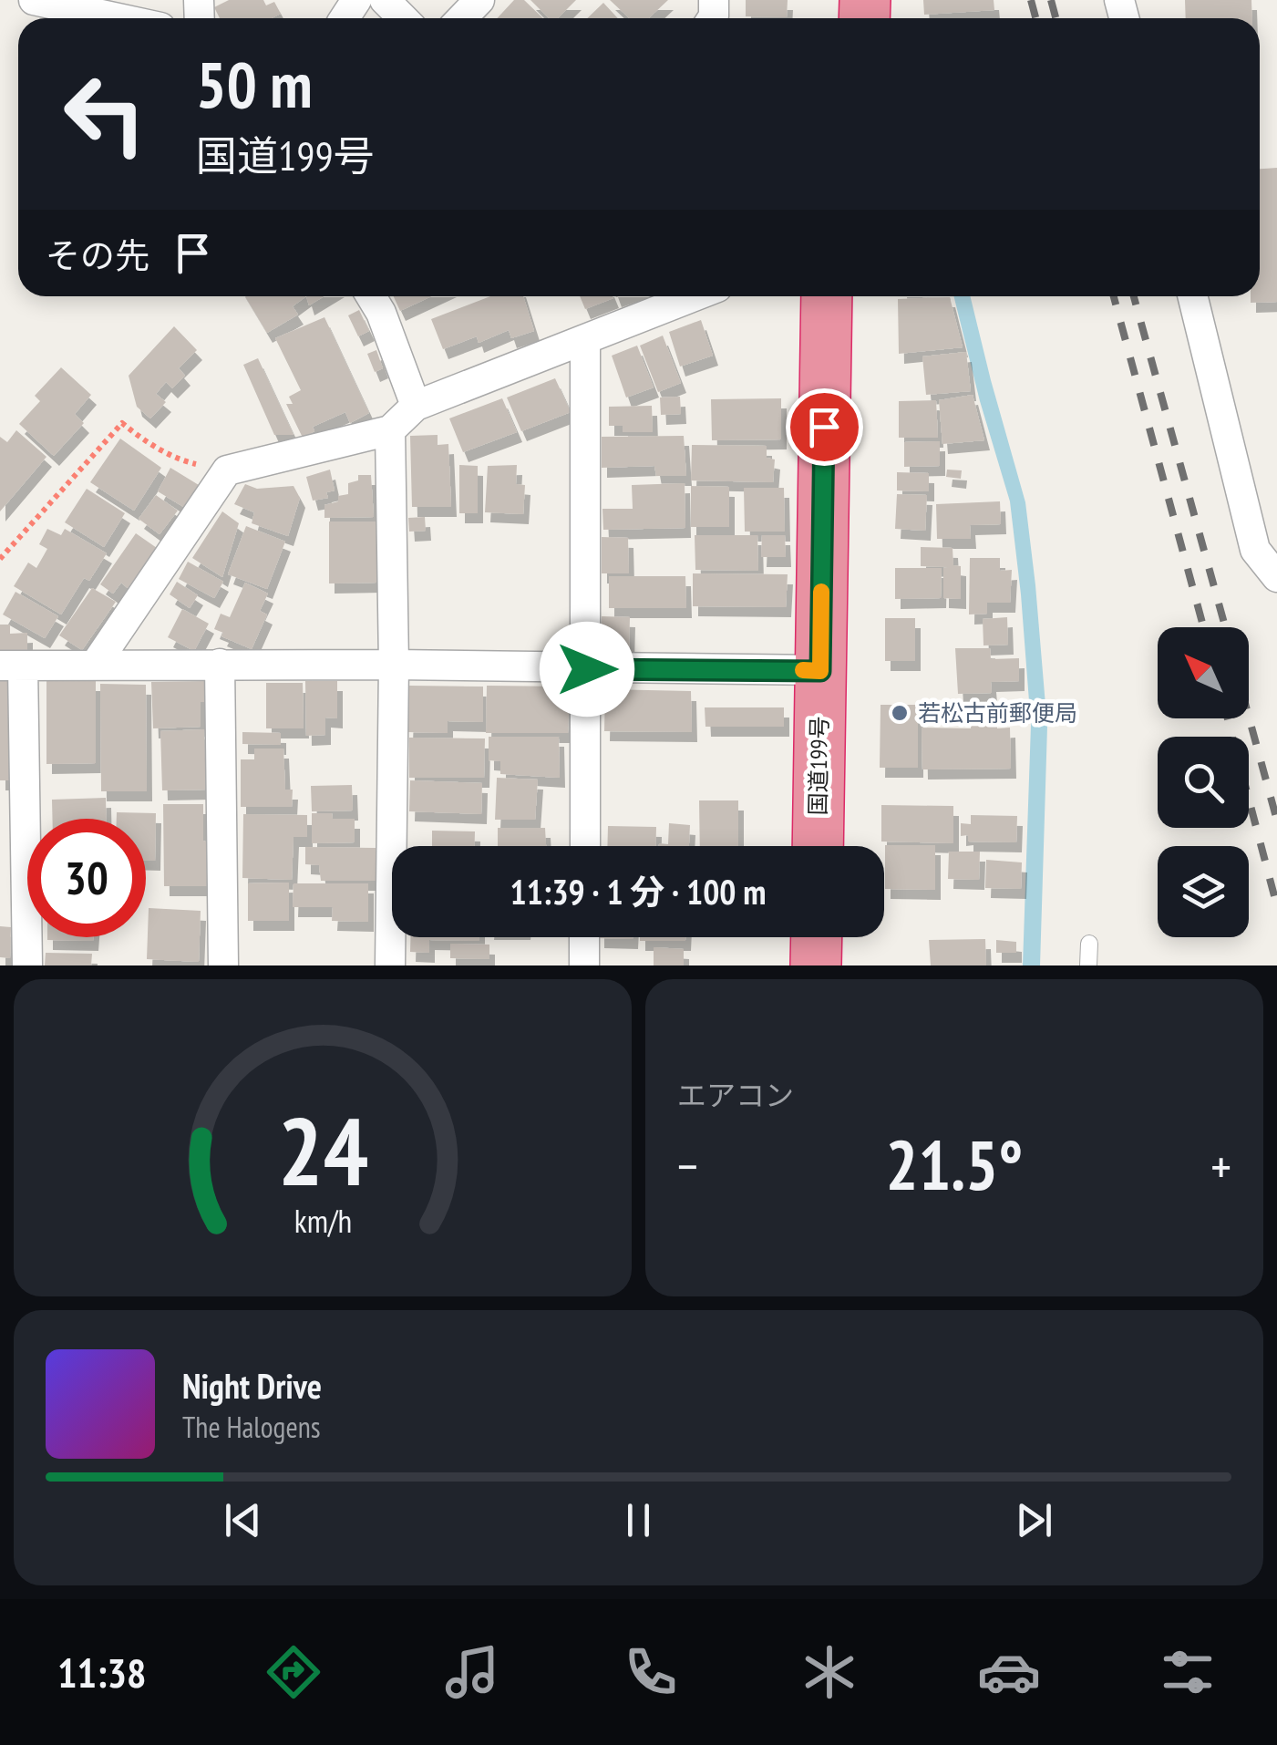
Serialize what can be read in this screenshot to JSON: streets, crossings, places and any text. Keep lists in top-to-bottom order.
{
  "streets": {
    "highway": ["国道199号"]
  },
  "places": ["若松古前郵便局"],
  "north": "top left",
  "page": {
    "turn": ["50 m", "国道199号"],
    "then": "その先",
    "limit": "30",
    "trip": "11:39 · 1 分 · 100 m",
    "tile": "エアコン",
    "heat": ["−", "21.5°", "+"],
    "song": ["Night Drive", "The Halogens"],
    "tabs": "11:38",
    "gauge": ["24", "km/h"]
  }
}
